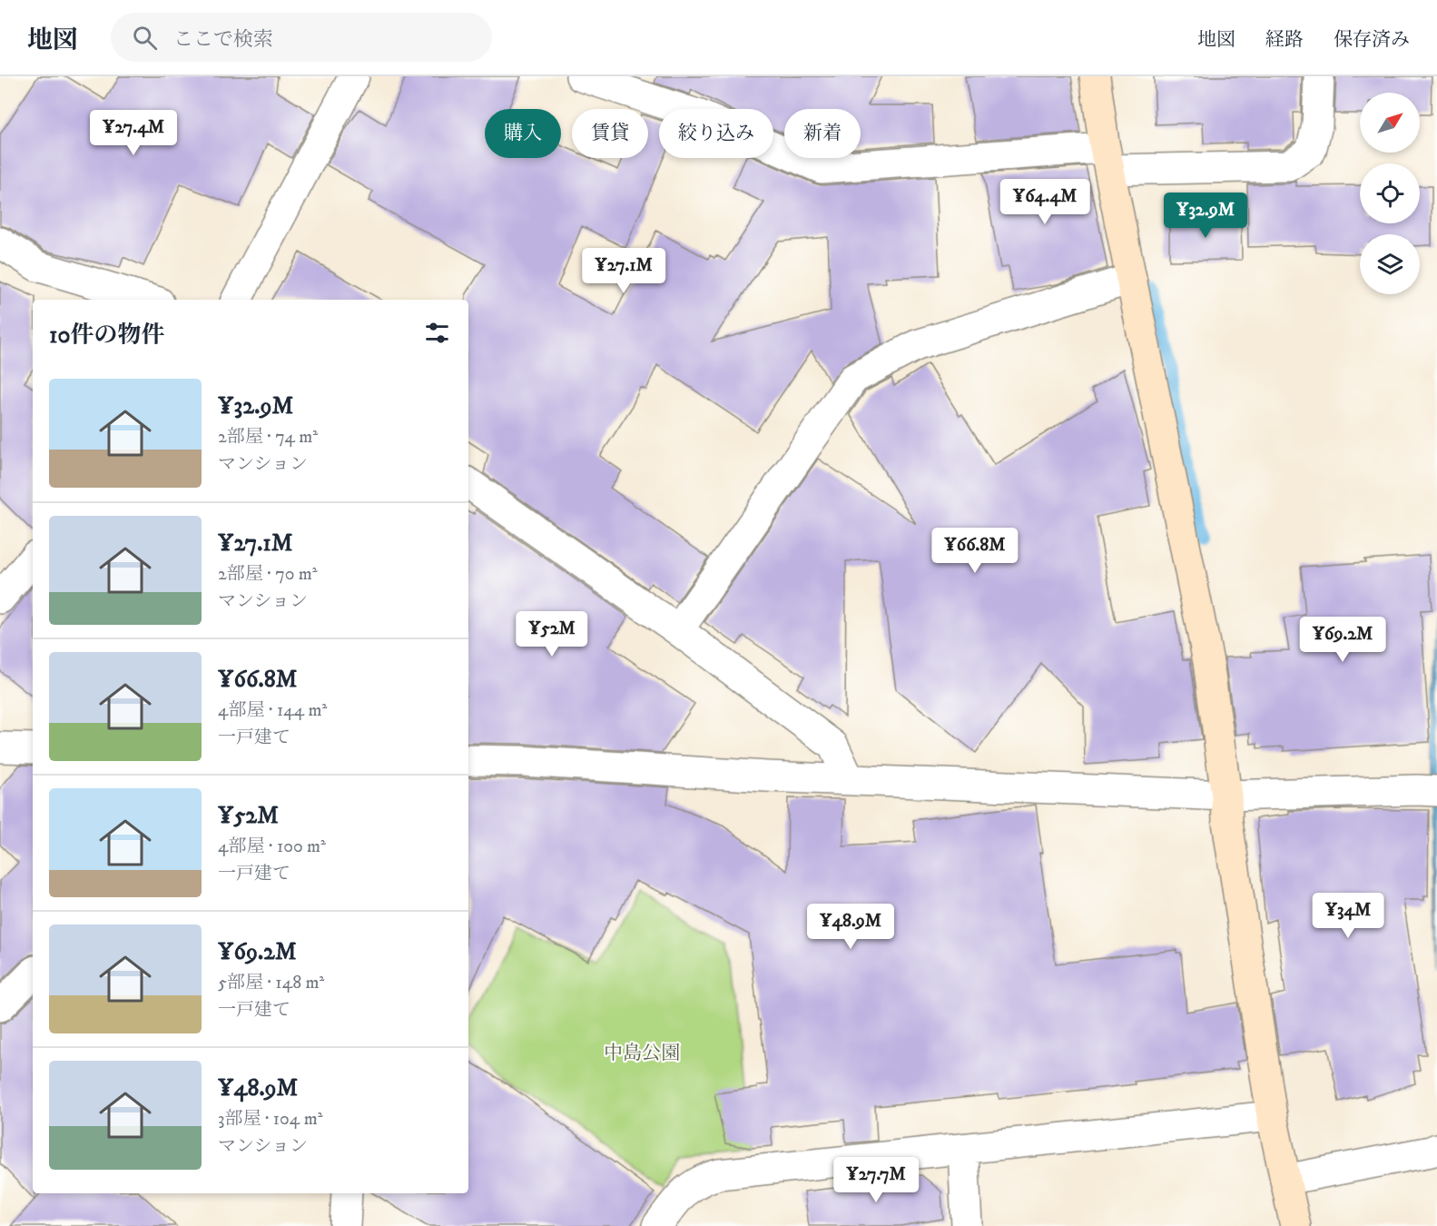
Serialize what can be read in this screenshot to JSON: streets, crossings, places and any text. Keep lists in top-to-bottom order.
{
  "parks": ["中島公園"],
  "north": "top right",
  "page": {
    "header": "地図",
    "search": "ここで検索",
    "nav": ["地図", "経路", "保存済み"],
    "chip": [
      "購入",
      "賃貸",
      "絞り込み",
      "新着"
    ],
    "price": [
      "¥27.4M",
      "¥64.4M",
      "¥32.9M",
      "¥27.1M",
      "¥66.8M",
      "¥52M",
      "¥69.2M",
      "¥34M",
      "¥48.9M",
      "¥27.7M"
    ],
    "heading": "10件の物件",
    "list": [
      {
        "name": "¥32.9M",
        "note": "2部屋 · 74 m² · マンション"
      },
      {
        "name": "¥27.1M",
        "note": "2部屋 · 70 m² · マンション"
      },
      {
        "name": "¥66.8M",
        "note": "4部屋 · 144 m² · 一戸建て"
      },
      {
        "name": "¥52M",
        "note": "4部屋 · 100 m² · 一戸建て"
      },
      {
        "name": "¥69.2M",
        "note": "5部屋 · 148 m² · 一戸建て"
      },
      {
        "name": "¥48.9M",
        "note": "3部屋 · 104 m² · マンション"
      }
    ]
  }
}
